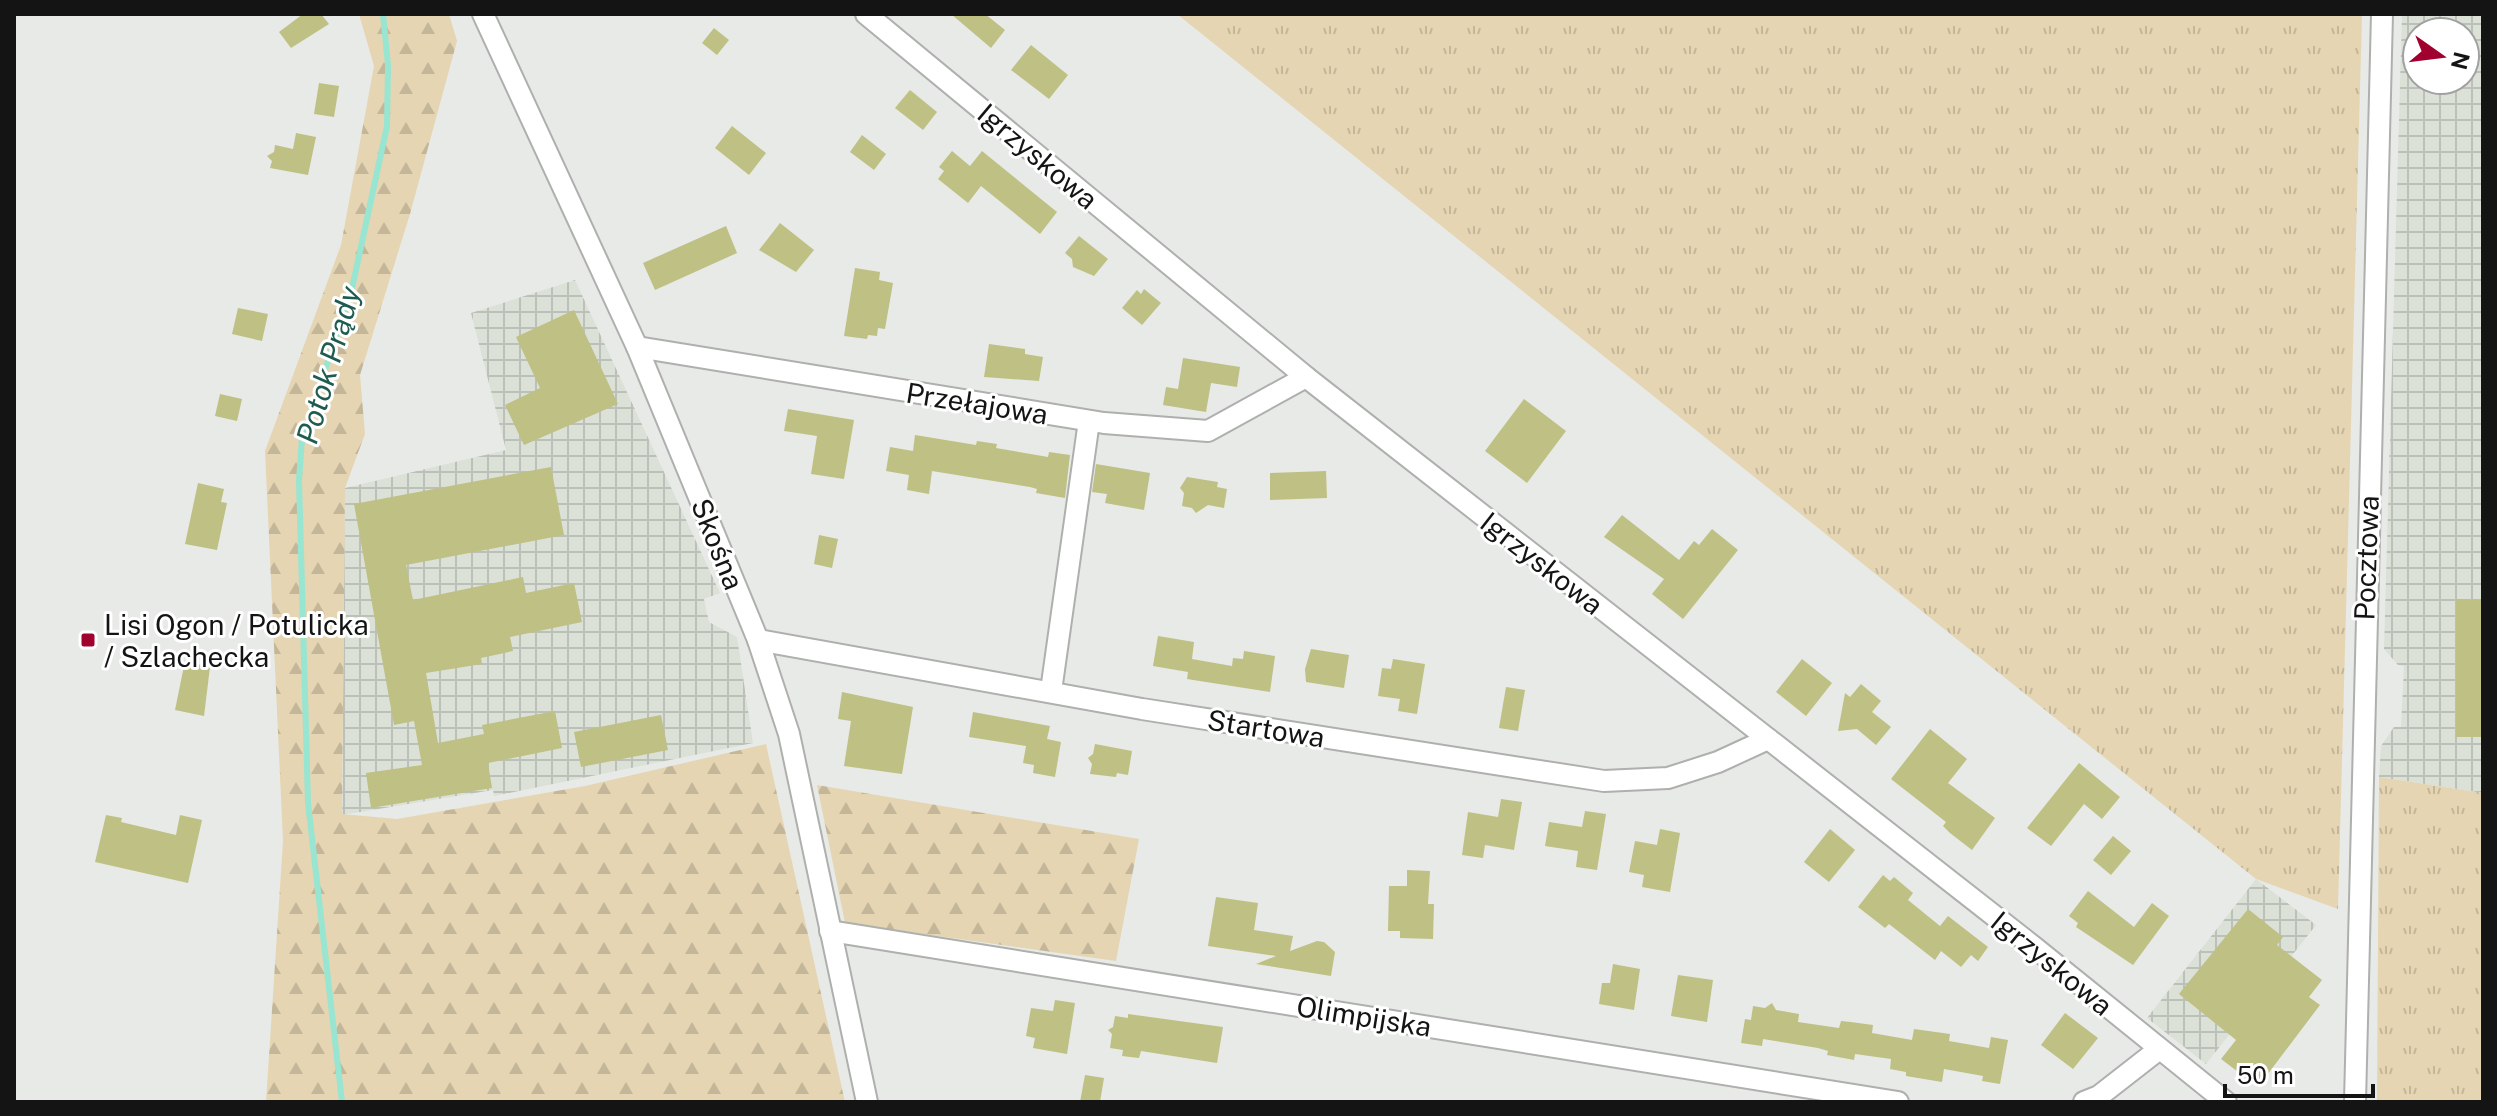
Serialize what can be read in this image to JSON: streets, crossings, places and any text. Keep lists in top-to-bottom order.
{
  "streets": {
    "street": [
      "Igrzyskowa",
      "Przełajowa",
      "Skośna",
      "Pocztowa",
      "Startowa",
      "Olimpijska"
    ]
  },
  "crossings": [
    ["Igrzyskowa", "Przełajowa"],
    ["Igrzyskowa", "Startowa"],
    ["Przełajowa", "Skośna"],
    ["Skośna", "Startowa"],
    ["Skośna", "Olimpijska"]
  ],
  "water": ["Potok Prądy"],
  "places": {
    "transit": ["Lisi Ogon / Potulicka / Szlachecka"]
  },
  "scale_bar": "50 m",
  "north": "right"
}
